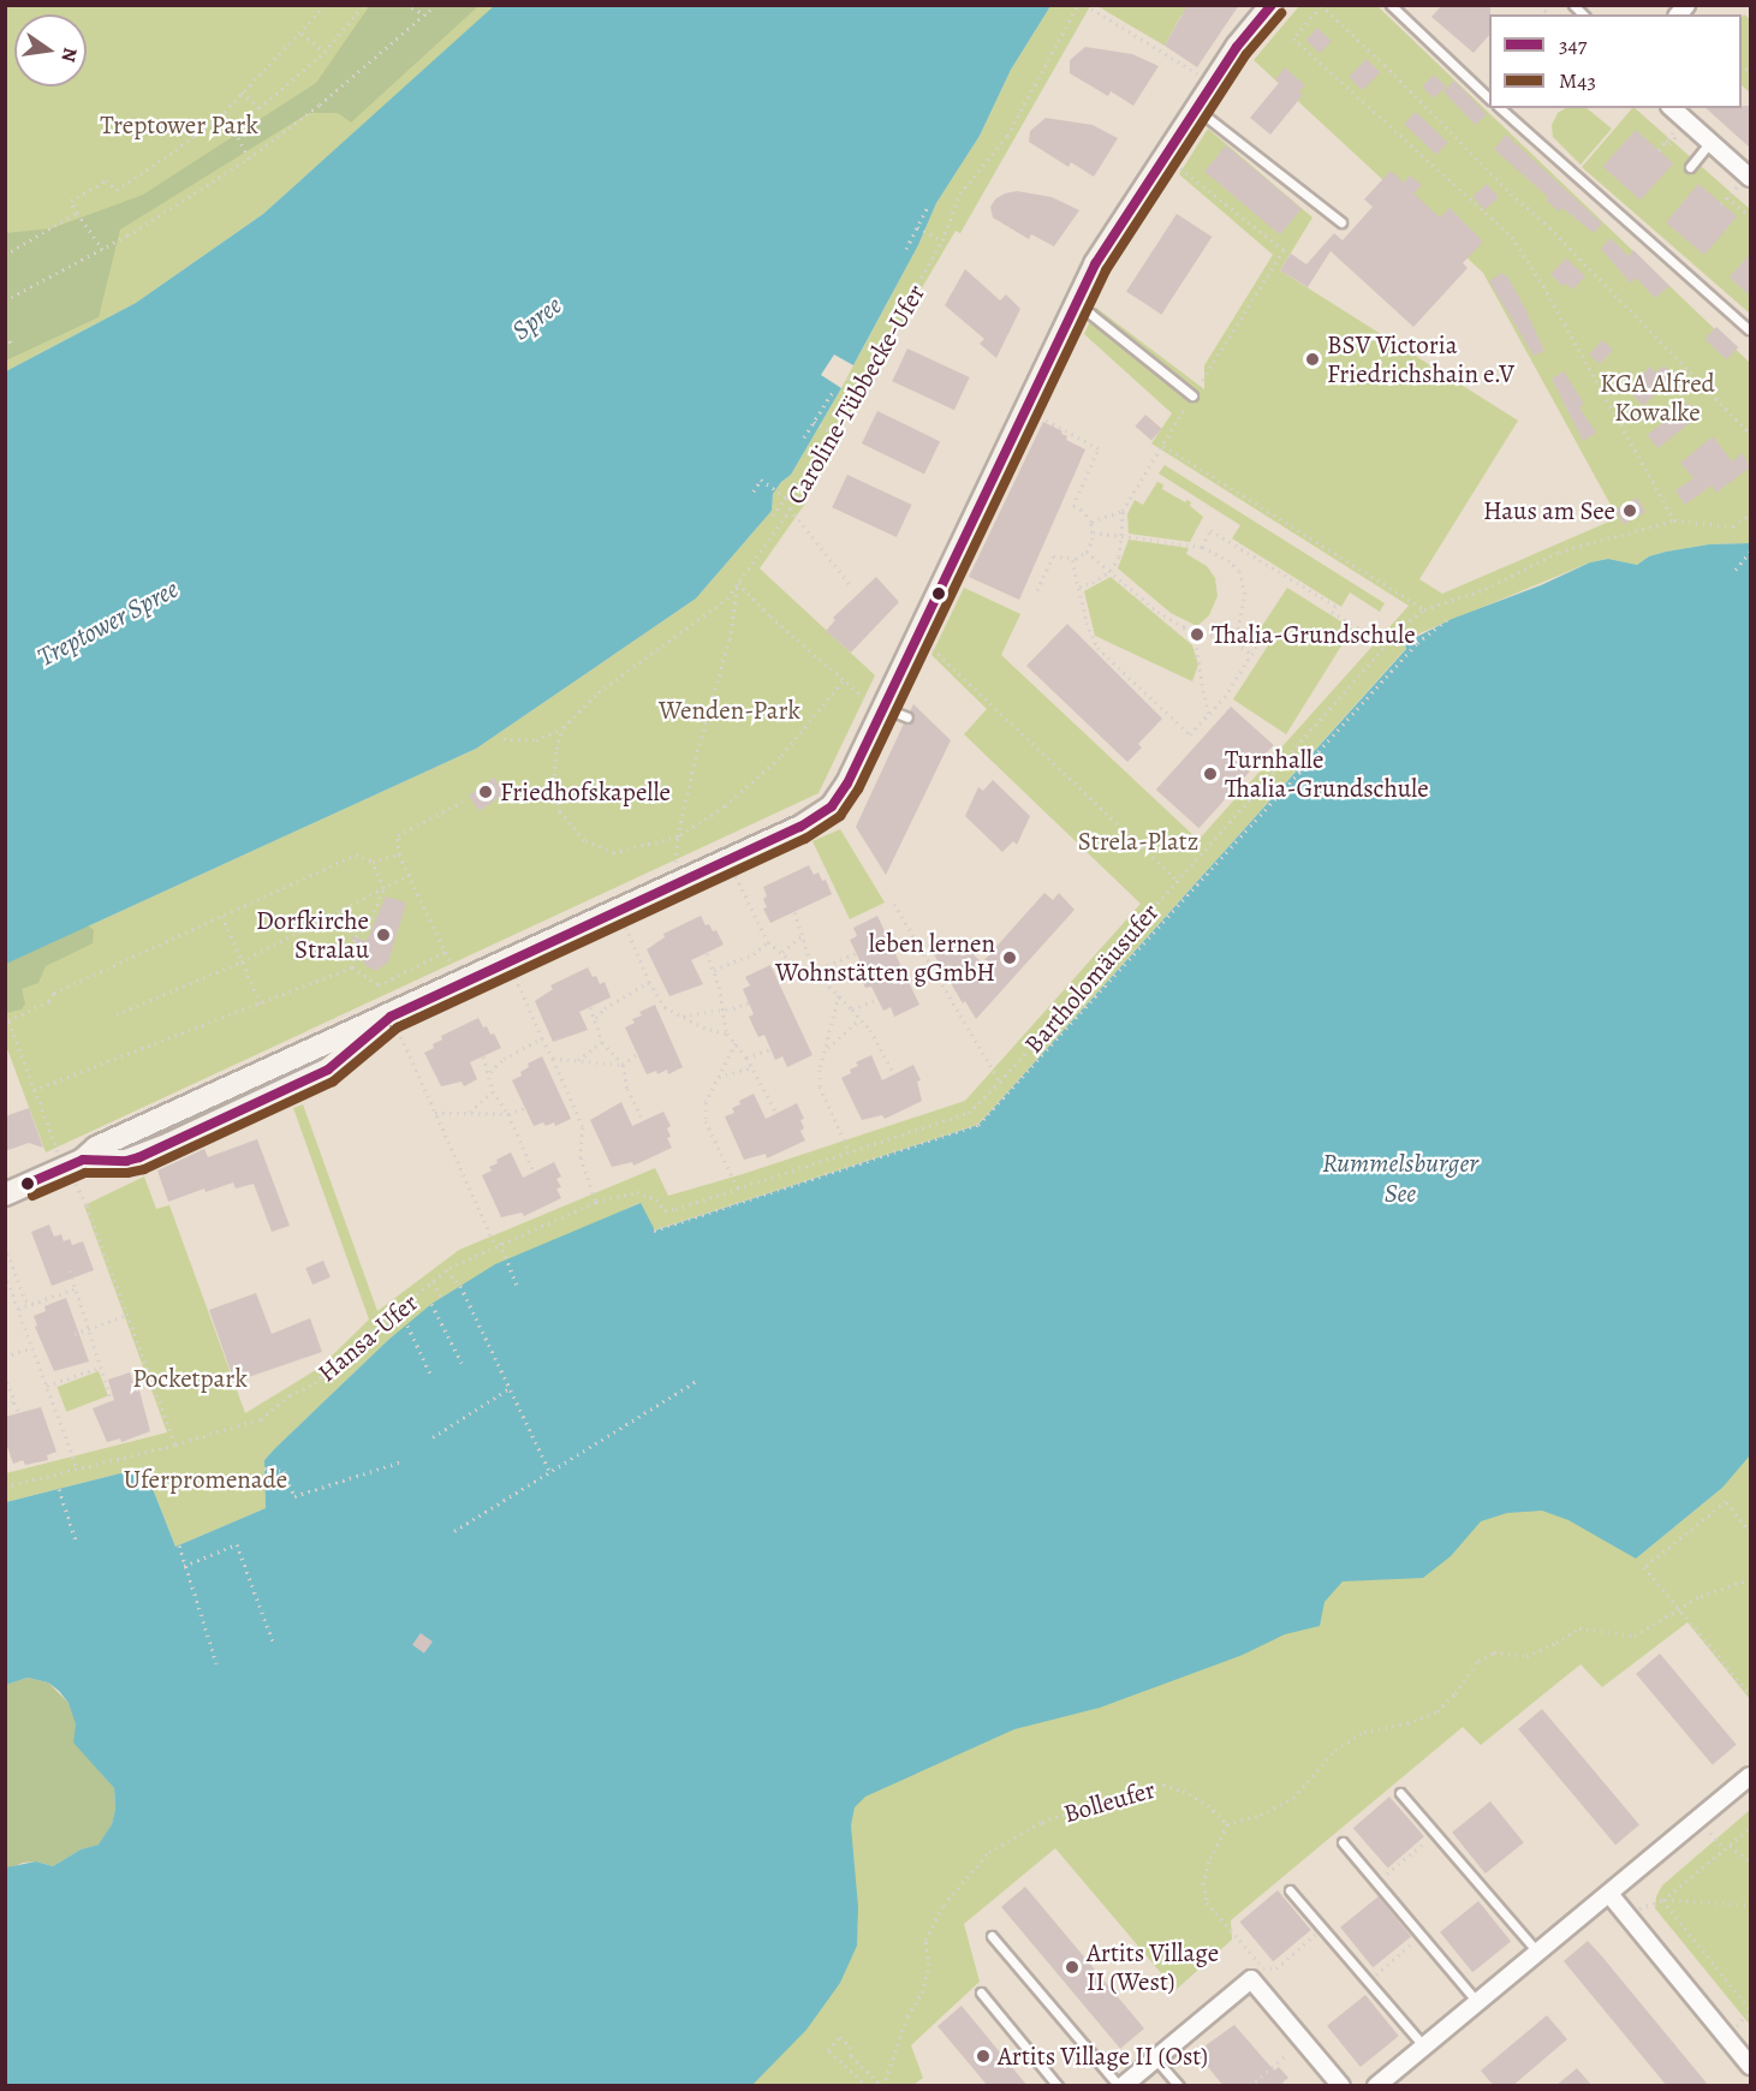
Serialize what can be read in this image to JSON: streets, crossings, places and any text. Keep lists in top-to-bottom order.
{
  "streets": {
    "path": [
      "Caroline-Tübbecke-Ufer",
      "Bartholomäusufer",
      "Hansa-Ufer",
      "Bolleufer"
    ]
  },
  "crossings": [
    ["Bartholomäusufer", "Hansa-Ufer"]
  ],
  "water": ["Spree", "Treptower Spree", "Rummelsburger See"],
  "parks": [
    "Treptower Park",
    "KGA Alfred Kowalke",
    "Wenden-Park",
    "Strela-Platz",
    "Pocketpark",
    "Uferpromenade"
  ],
  "places": [
    "BSV Victoria Friedrichshain e.V",
    "Haus am See",
    "Thalia-Grundschule",
    "Turnhalle Thalia-Grundschule",
    "Friedhofskapelle",
    "Dorfkirche Stralau",
    "leben lernen Wohnstätten gGmbH",
    "Artits Village II (West)",
    "Artits Village II (Ost)"
  ],
  "lines": ["transit line 347", "transit line M43"],
  "legend": ["347", "M43"],
  "north": "right"
}
